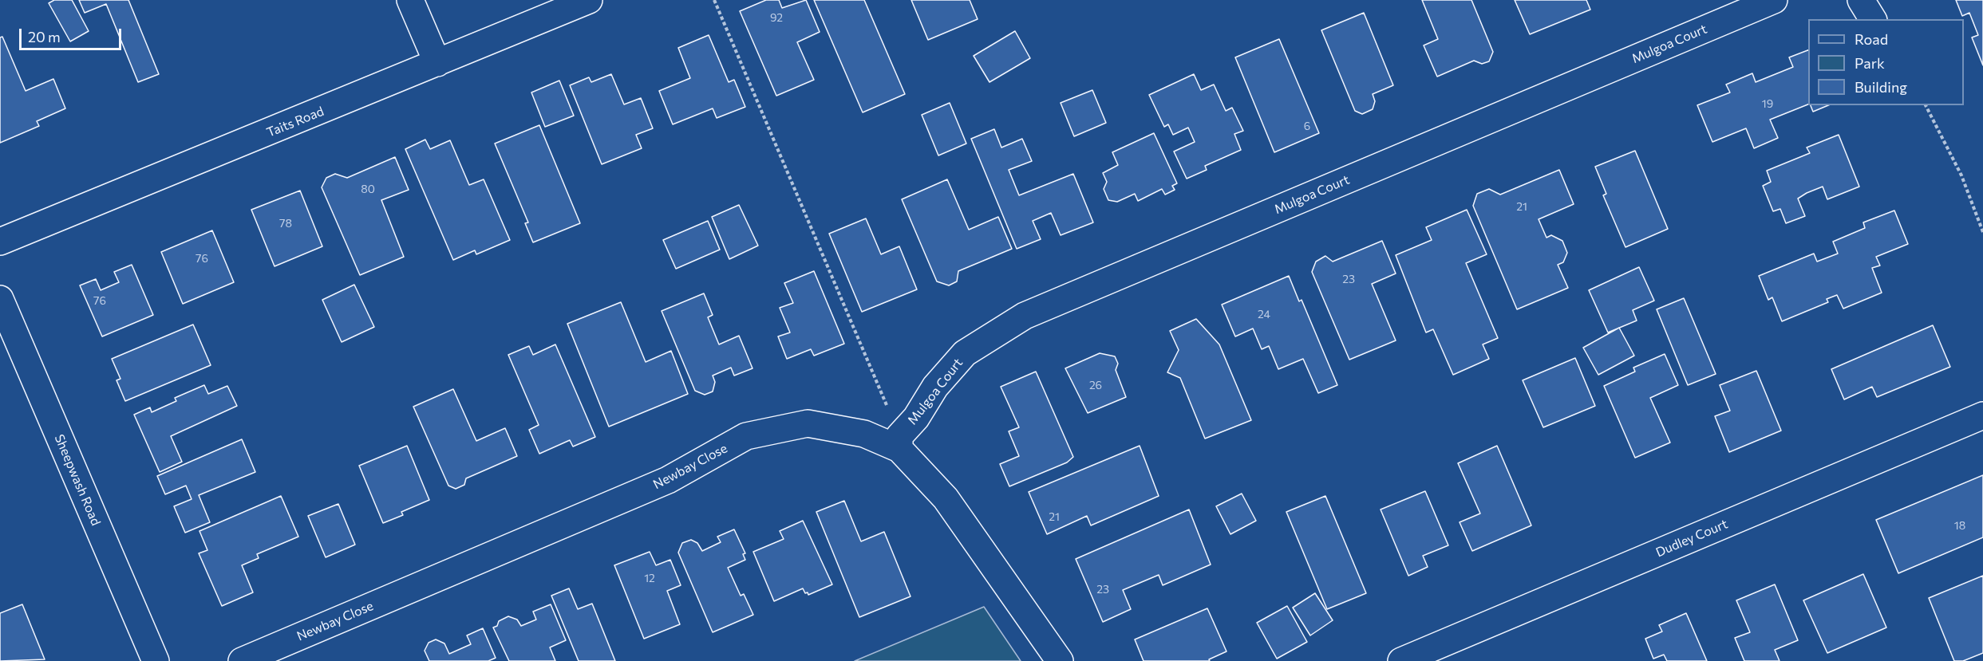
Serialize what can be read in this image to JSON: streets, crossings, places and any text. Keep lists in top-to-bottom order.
{
  "streets": {
    "street": [
      "Mulgoa Court",
      "Taits Road",
      "Newbay Close",
      "Sheepwash Road",
      "Dudley Court"
    ]
  },
  "crossings": [
    ["Mulgoa Court", "Newbay Close"]
  ],
  "house_numbers": [
    "92",
    "19",
    "6",
    "80",
    "21",
    "78",
    "76",
    "23",
    "76",
    "24",
    "26",
    "21",
    "18",
    "12",
    "23"
  ],
  "legend": ["Road", "Park", "Building"],
  "scale_bar": "20 m"
}
